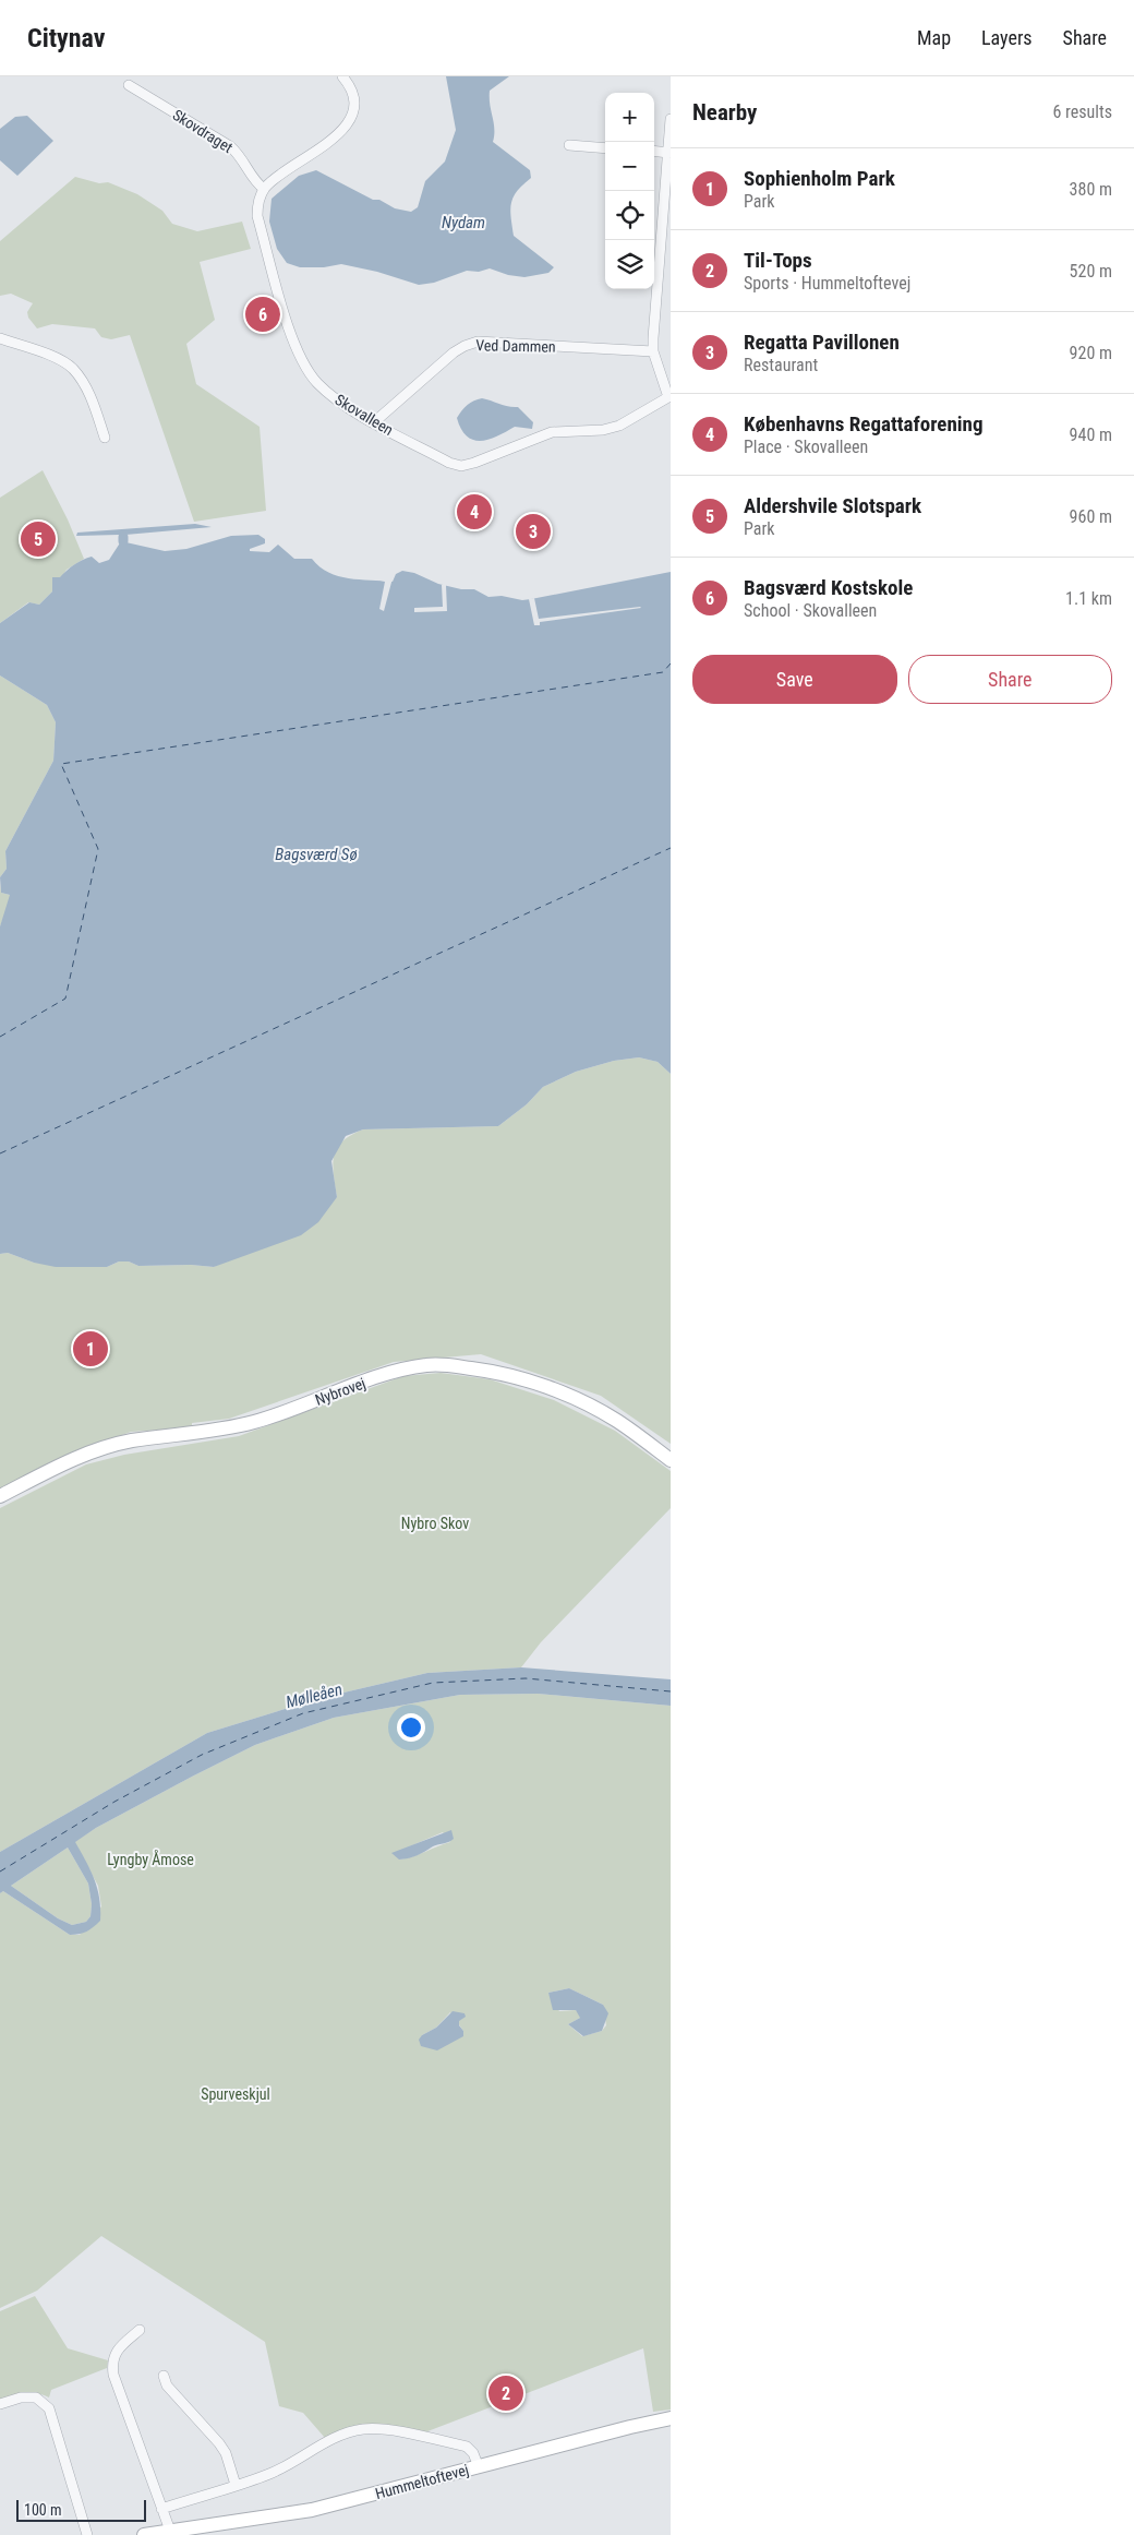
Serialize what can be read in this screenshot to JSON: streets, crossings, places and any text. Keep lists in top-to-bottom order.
{
  "streets": {
    "street": [
      "Skovdraget",
      "Ved Dammen",
      "Skovalleen",
      "Nybrovej",
      "Hummeltoftevej"
    ]
  },
  "crossings": [
    ["Skovdraget", "Skovalleen"],
    ["Ved Dammen", "Skovalleen"]
  ],
  "water": ["Nydam", "Bagsværd Sø", "Mølleåen"],
  "parks": ["Nybro Skov", "Lyngby Åmose", "Spurveskjul"],
  "scale_bar": "100 m",
  "page": {
    "header": "Citynav",
    "nav": ["Map", "Layers", "Share"],
    "heading": ["Nearby", "6 results"],
    "map_buttons": ["+", "−"],
    "list": [
      {
        "mark": "1",
        "name": "Sophienholm Park",
        "note": "Park",
        "value": "380 m"
      },
      {
        "mark": "2",
        "name": "Til-Tops",
        "note": "Sports · Hummeltoftevej",
        "value": "520 m"
      },
      {
        "mark": "3",
        "name": "Regatta Pavillonen",
        "note": "Restaurant",
        "value": "920 m"
      },
      {
        "mark": "4",
        "name": "Københavns Regattaforening",
        "note": "Place · Skovalleen",
        "value": "940 m"
      },
      {
        "mark": "5",
        "name": "Aldershvile Slotspark",
        "note": "Park",
        "value": "960 m"
      },
      {
        "mark": "6",
        "name": "Bagsværd Kostskole",
        "note": "School · Skovalleen",
        "value": "1.1 km"
      }
    ],
    "pins": [
      "6",
      "4",
      "3",
      "5",
      "1",
      "2"
    ],
    "buttons": ["Save", "Share"],
    "scale": "100 m"
  }
}
